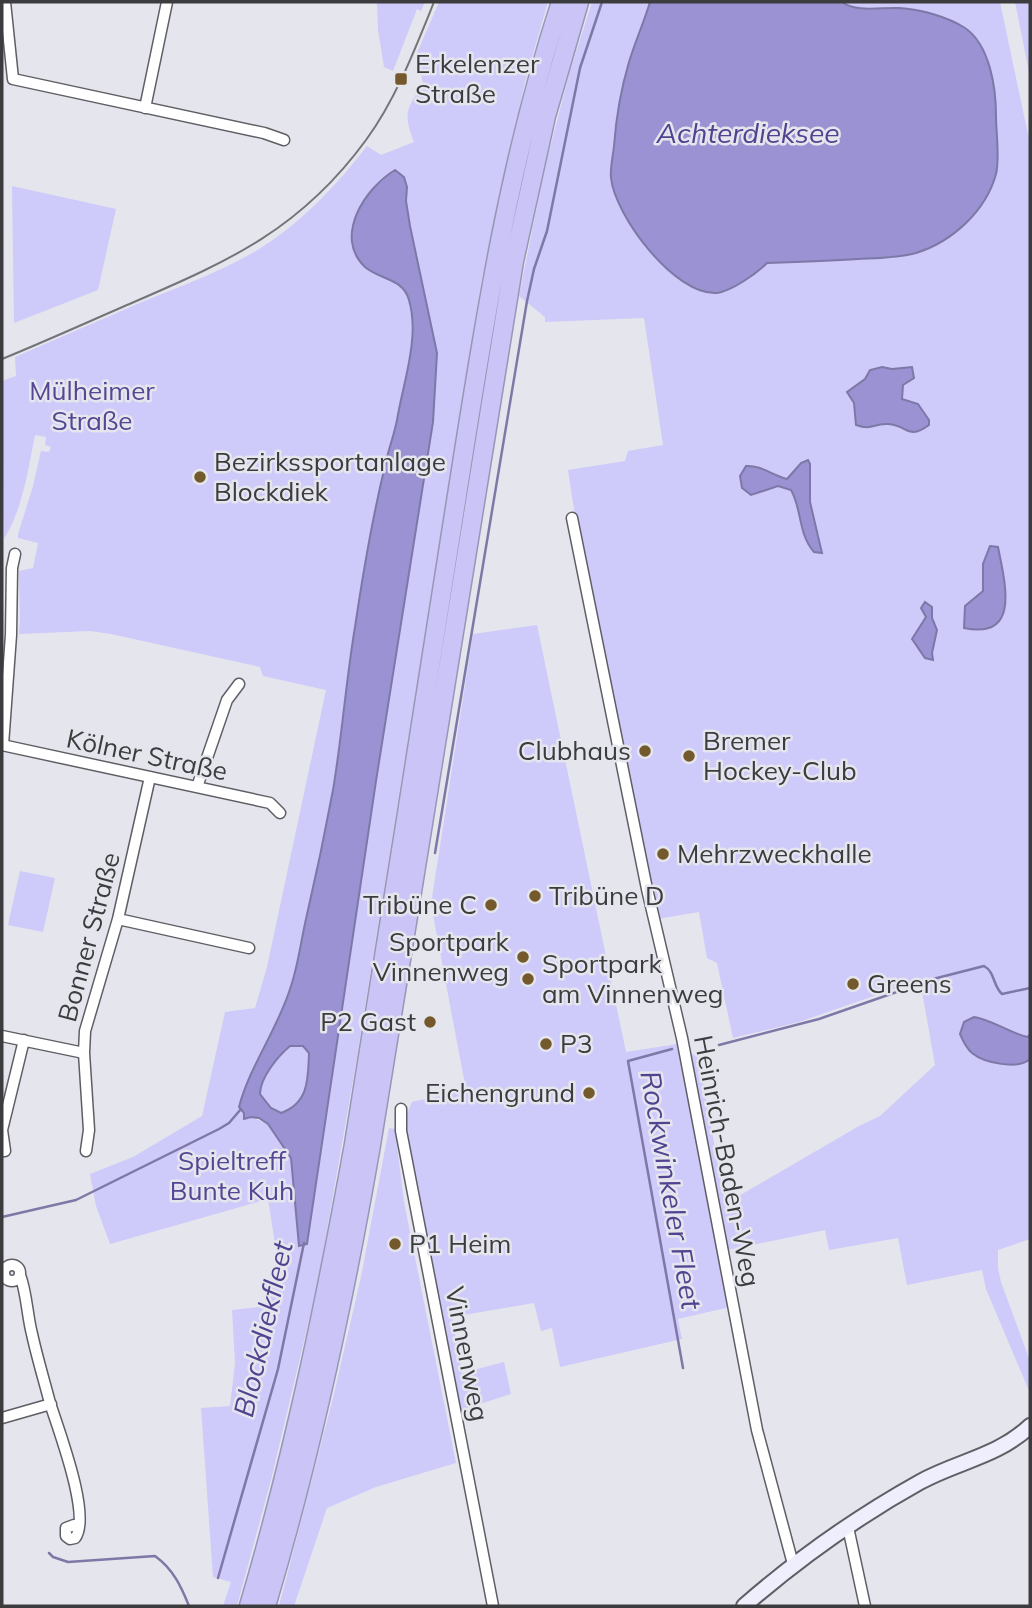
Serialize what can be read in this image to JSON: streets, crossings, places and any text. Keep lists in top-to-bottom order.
{
  "streets": {
    "street": [
      "Kölner Straße",
      "Bonner Straße",
      "Heinrich-Baden-Weg",
      "Vinnenweg"
    ]
  },
  "crossings": [
    ["Kölner Straße", "Bonner Straße"]
  ],
  "water": ["Achterdieksee", "Rockwinkeler Fleet", "Blockdiekfleet"],
  "parks": ["Mülheimer Straße", "Spieltreff Bunte Kuh"],
  "places": {
    "transit": ["Erkelenzer Straße"],
    "other": [
      "Bezirkssportanlage Blockdiek",
      "Clubhaus",
      "Bremer Hockey-Club",
      "Mehrzweckhalle",
      "Tribüne D",
      "Tribüne C",
      "Sportpark Vinnenweg",
      "Sportpark am Vinnenweg",
      "Greens",
      "P2 Gast",
      "P3",
      "Eichengrund",
      "P1 Heim"
    ]
  }
}
